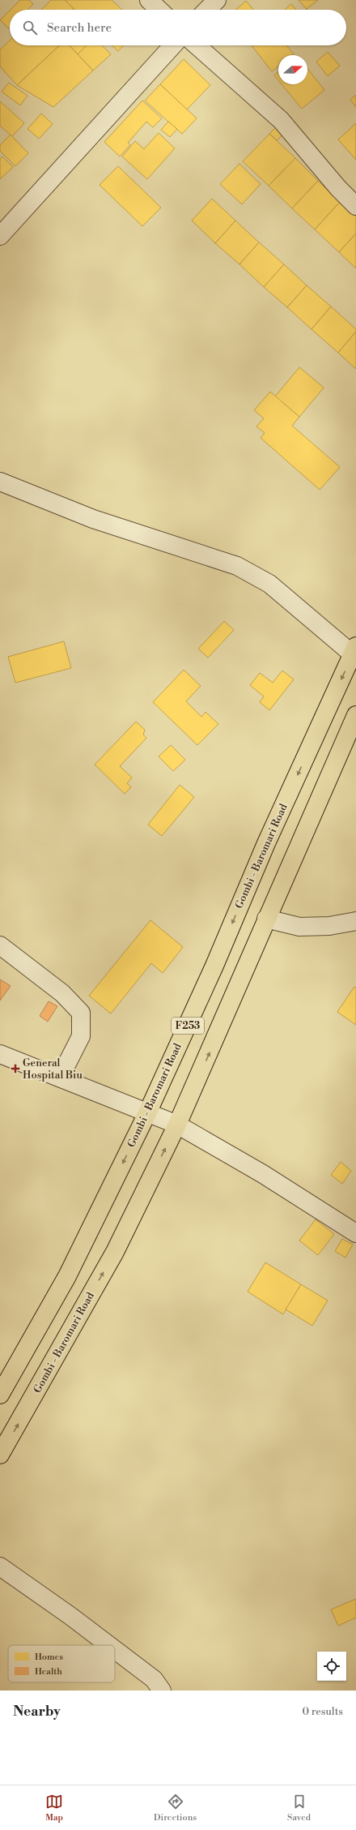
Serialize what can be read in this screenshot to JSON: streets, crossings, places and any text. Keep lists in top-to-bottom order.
{
  "streets": {
    "main road": ["Gombi - Baromari Road", "F253"]
  },
  "places": {
    "health": ["General Hospital Biu"]
  },
  "legend": ["Homes", "Health"],
  "north": "right",
  "page": {
    "search": "Search here",
    "heading": ["Nearby", "0 results"],
    "nav": ["Map", "Directions", "Saved"]
  }
}
